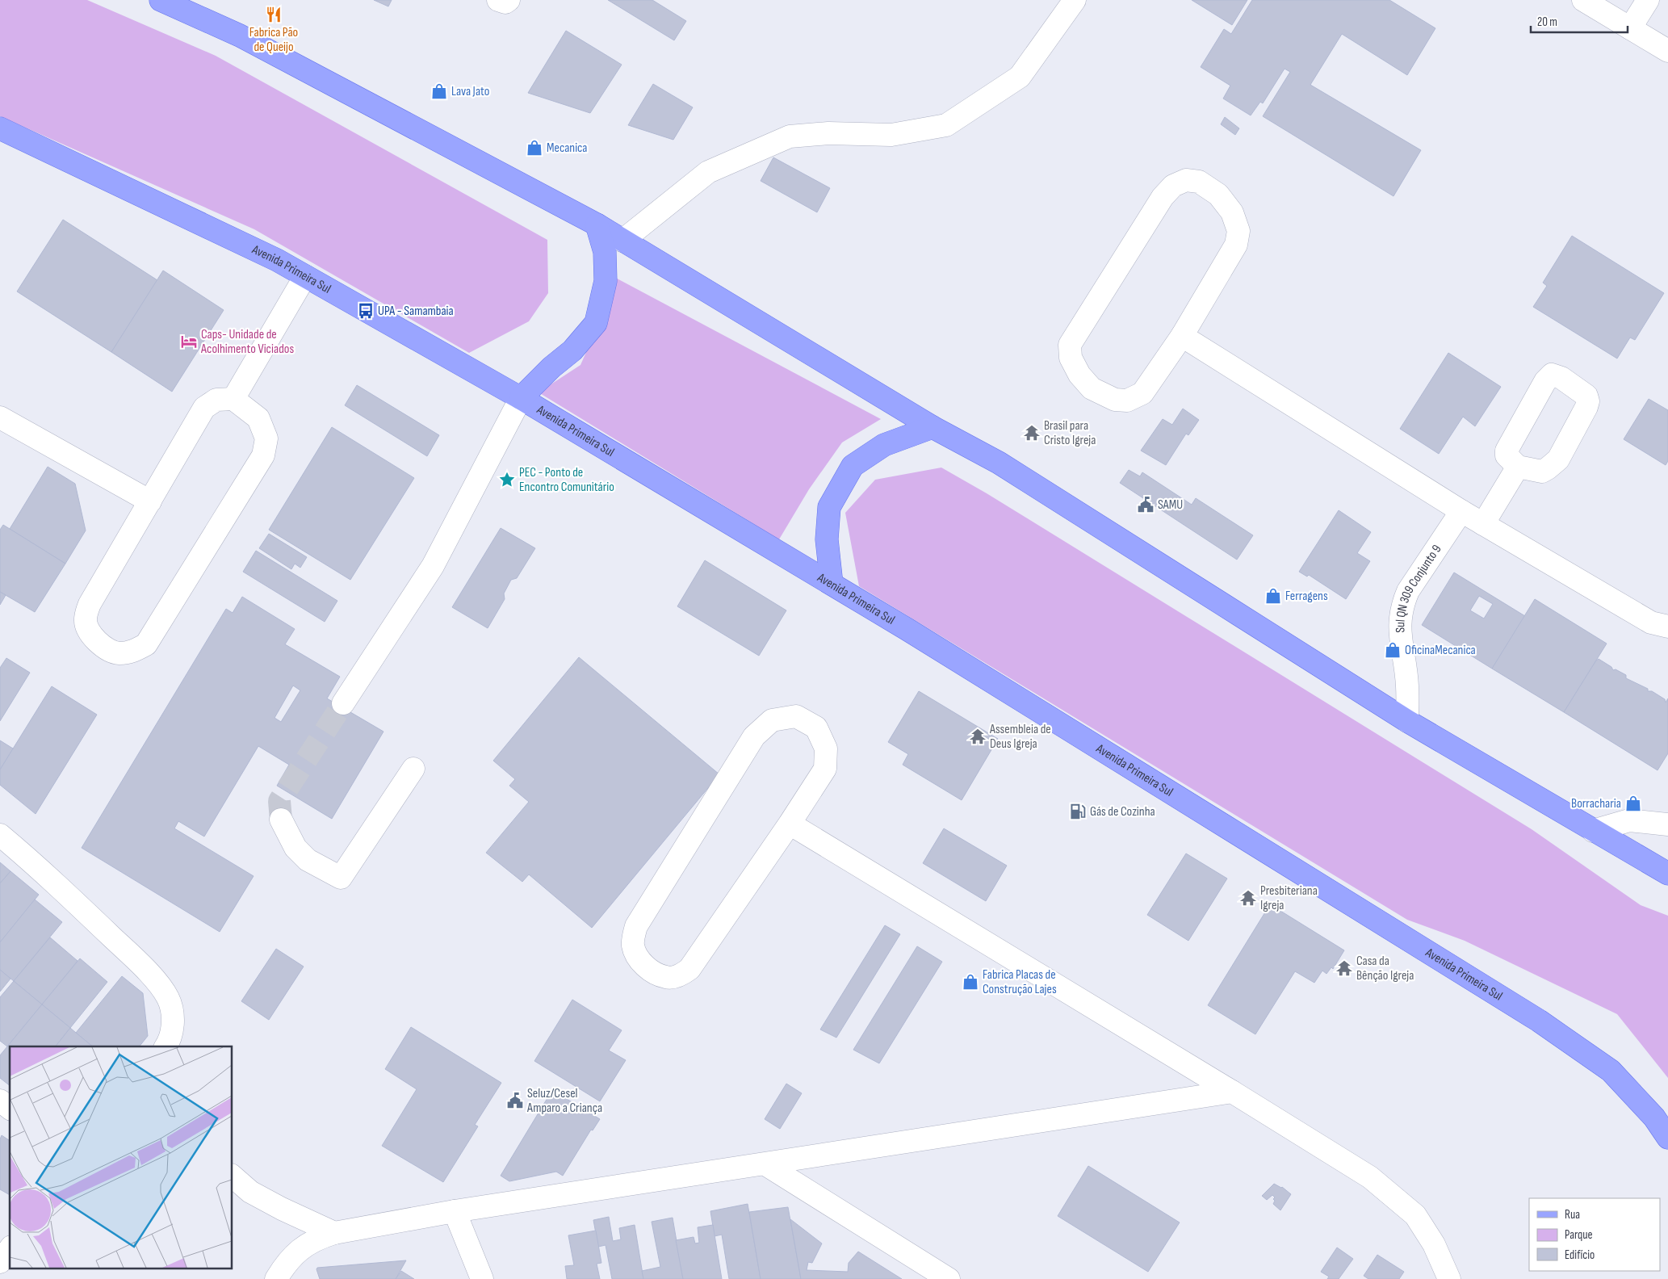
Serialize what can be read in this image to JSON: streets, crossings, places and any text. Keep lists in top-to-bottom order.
{
  "streets": {
    "main road": ["Avenida Primeira Sul"],
    "street": ["Sul QN 309 Conjunto 9"]
  },
  "places": {
    "restaurant": ["Fabrica Pão de Queijo"],
    "shop": [
      "Lava Jato",
      "Mecanica",
      "Ferragens",
      "OficinaMecanica",
      "Borracharia",
      "Fabrica Placas de Construção Lajes"
    ],
    "bus stop": ["UPA - Samambaia"],
    "hotel": ["Caps- Unidade de Acolhimento Viciados"],
    "temple": [
      "Brasil para Cristo Igreja",
      "Assembleia de Deus Igreja",
      "Presbiteriana Igreja",
      "Casa da Bênção Igreja"
    ],
    "place": ["PEC - Ponto de Encontro Comunitário"],
    "public building": ["SAMU", "Seluz/Cesel Amparo a Criança"],
    "fuel station": ["Gás de Cozinha"]
  },
  "legend": ["Rua", "Parque", "Edifício"],
  "scale_bar": "20 m"
}
